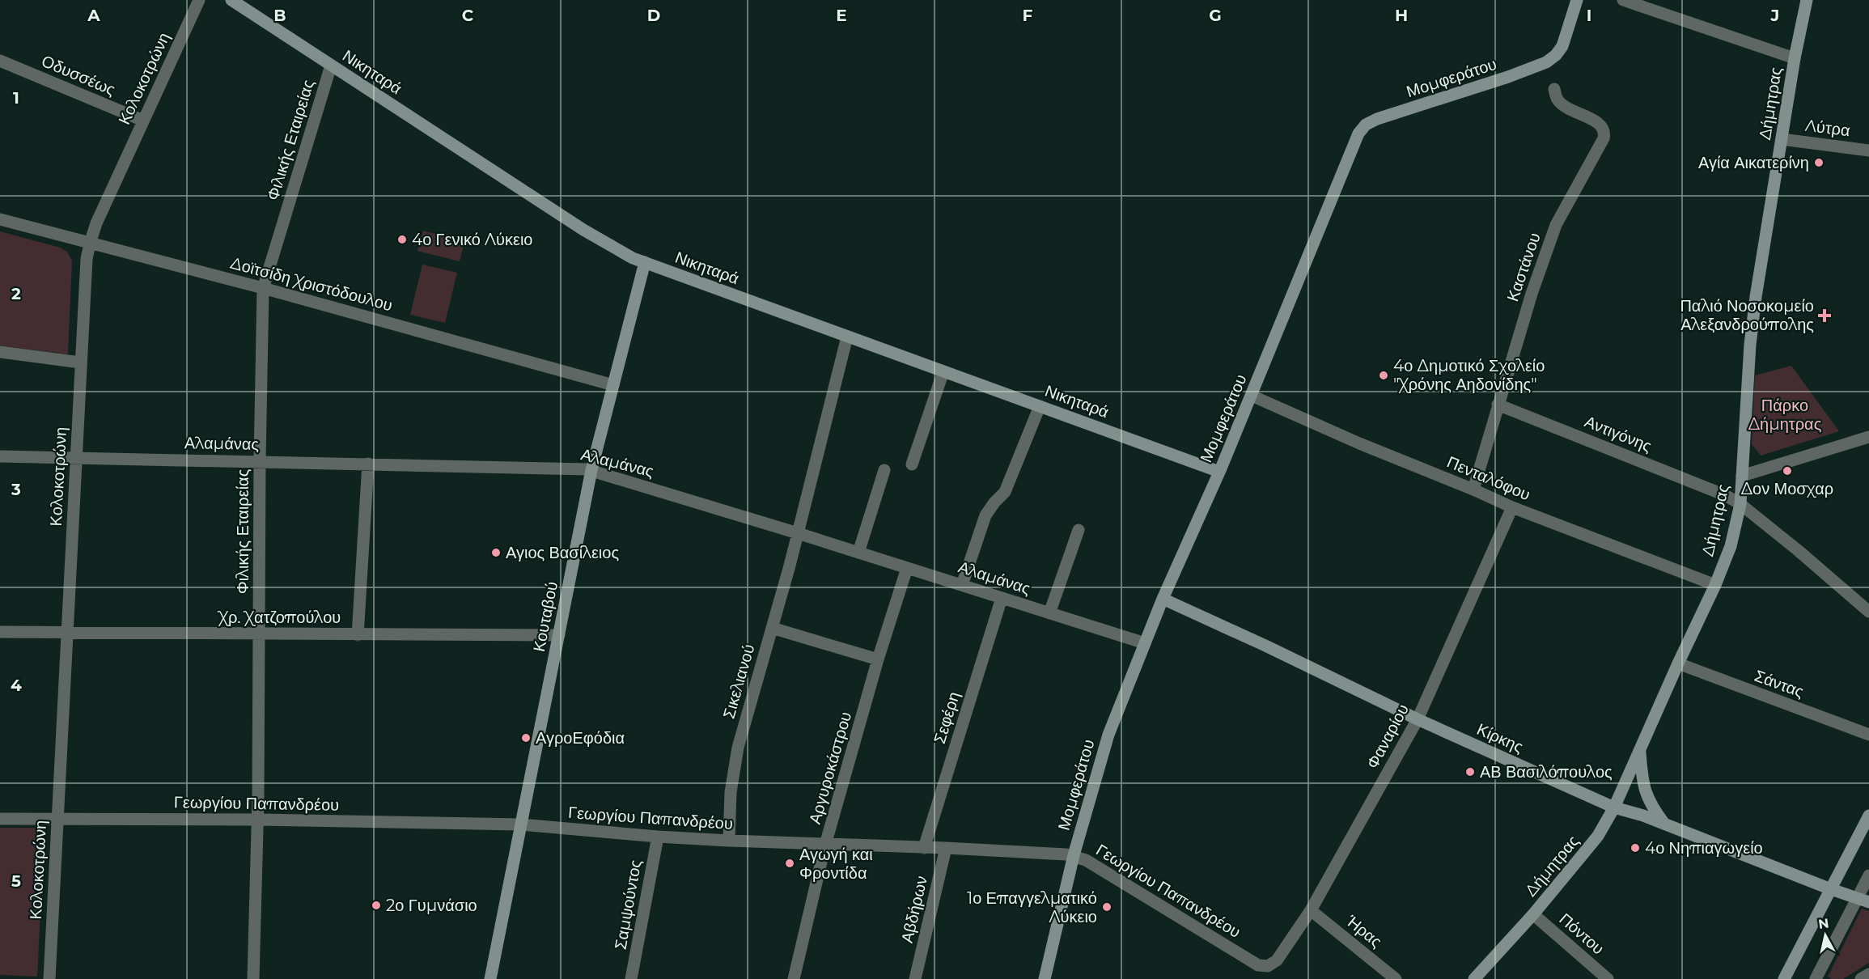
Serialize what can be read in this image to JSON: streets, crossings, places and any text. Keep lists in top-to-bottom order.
{
  "streets": {
    "street": [
      "Νικηταρά",
      "Οδυσσέως",
      "Μομφεράτου",
      "Κολοκοτρώνη",
      "Δήμητρας",
      "Λύτρα",
      "Φιλικής Εταιρείας",
      "Καστάνου",
      "Δοϊτσίδη Χριστόδουλου",
      "Αντιγόνης",
      "Αλαμάνας",
      "Πενταλόφου",
      "Κουταβού",
      "Χρ. Χατζοπούλου",
      "Σικελιανού",
      "Σάντας",
      "Σεφέρη",
      "Φαναρίου",
      "Κίρκης",
      "Αργυροκάστρου",
      "Γεωργίου Παπανδρέου",
      "Σαμψούντος",
      "Αβδήρων",
      "Ήρας",
      "Πόντου"
    ]
  },
  "crossings": [
    ["Νικηταρά", "Μομφεράτου"],
    ["Νικηταρά", "Φιλικής Εταιρείας"],
    ["Νικηταρά", "Κουταβού"],
    ["Νικηταρά", "Σικελιανού"],
    ["Οδυσσέως", "Κολοκοτρώνη"],
    ["Μομφεράτου", "Αλαμάνας"],
    ["Μομφεράτου", "Πενταλόφου"],
    ["Μομφεράτου", "Κίρκης"],
    ["Μομφεράτου", "Γεωργίου Παπανδρέου"],
    ["Κολοκοτρώνη", "Δοϊτσίδη Χριστόδουλου"],
    ["Κολοκοτρώνη", "Αλαμάνας"],
    ["Κολοκοτρώνη", "Χρ. Χατζοπούλου"],
    ["Κολοκοτρώνη", "Γεωργίου Παπανδρέου"],
    ["Δήμητρας", "Λύτρα"],
    ["Δήμητρας", "Αντιγόνης"],
    ["Δήμητρας", "Πενταλόφου"],
    ["Δήμητρας", "Σάντας"],
    ["Δήμητρας", "Κίρκης"],
    ["Δήμητρας", "Πόντου"],
    ["Φιλικής Εταιρείας", "Δοϊτσίδη Χριστόδουλου"],
    ["Φιλικής Εταιρείας", "Αλαμάνας"],
    ["Φιλικής Εταιρείας", "Χρ. Χατζοπούλου"],
    ["Φιλικής Εταιρείας", "Γεωργίου Παπανδρέου"],
    ["Καστάνου", "Αντιγόνης"],
    ["Καστάνου", "Πενταλόφου"],
    ["Δοϊτσίδη Χριστόδουλου", "Κουταβού"],
    ["Αλαμάνας", "Κουταβού"],
    ["Αλαμάνας", "Σικελιανού"],
    ["Αλαμάνας", "Σεφέρη"],
    ["Αλαμάνας", "Αργυροκάστρου"],
    ["Πενταλόφου", "Φαναρίου"],
    ["Κουταβού", "Χρ. Χατζοπούλου"],
    ["Κουταβού", "Γεωργίου Παπανδρέου"],
    ["Σικελιανού", "Γεωργίου Παπανδρέου"],
    ["Σεφέρη", "Γεωργίου Παπανδρέου"],
    ["Φαναρίου", "Κίρκης"],
    ["Φαναρίου", "Γεωργίου Παπανδρέου"],
    ["Φαναρίου", "Ήρας"],
    ["Αργυροκάστρου", "Γεωργίου Παπανδρέου"],
    ["Γεωργίου Παπανδρέου", "Σαμψούντος"],
    ["Γεωργίου Παπανδρέου", "Αβδήρων"]
  ],
  "parks": ["Πάρκο Δήμητρας"],
  "places": {
    "other": [
      "Αγία Αικατερίνη",
      "4ο Γενικό Λύκειο",
      "4ο Δημοτικό Σχολείο \"Χρόνης Αηδονίδης\"",
      "Δον Μοσχαρ",
      "Αγιος Βασίλειος",
      "ΑγροΕφόδια",
      "ΑΒ Βασιλόπουλος",
      "4ο Νηπιαγωγείο",
      "Αγωγή και Φροντίδα",
      "2ο Γυμνάσιο",
      "1ο Επαγγελματικό Λύκειο"
    ],
    "health": ["Παλιό Νοσοκομείο Αλεξανδρούπολης"]
  },
  "north": "top",
  "grid": {
    "columns": [
      "A",
      "B",
      "C",
      "D",
      "E",
      "F",
      "G",
      "H",
      "I",
      "J"
    ],
    "rows": [
      "1",
      "2",
      "3",
      "4",
      "5"
    ]
  }
}
